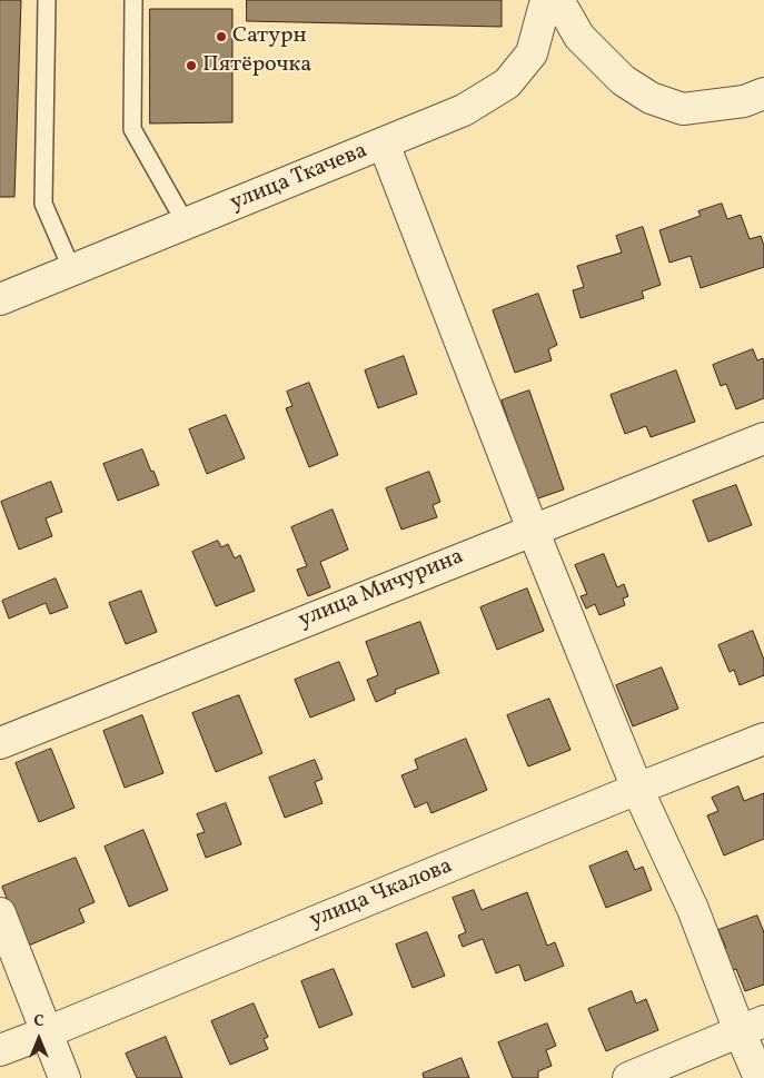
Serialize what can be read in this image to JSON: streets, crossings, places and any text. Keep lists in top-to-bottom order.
{
  "streets": {
    "street": ["улица Ткачева", "улица Мичурина", "улица Чкалова"]
  },
  "places": ["Сатурн", "Пятёрочка"],
  "north": "top"
}
